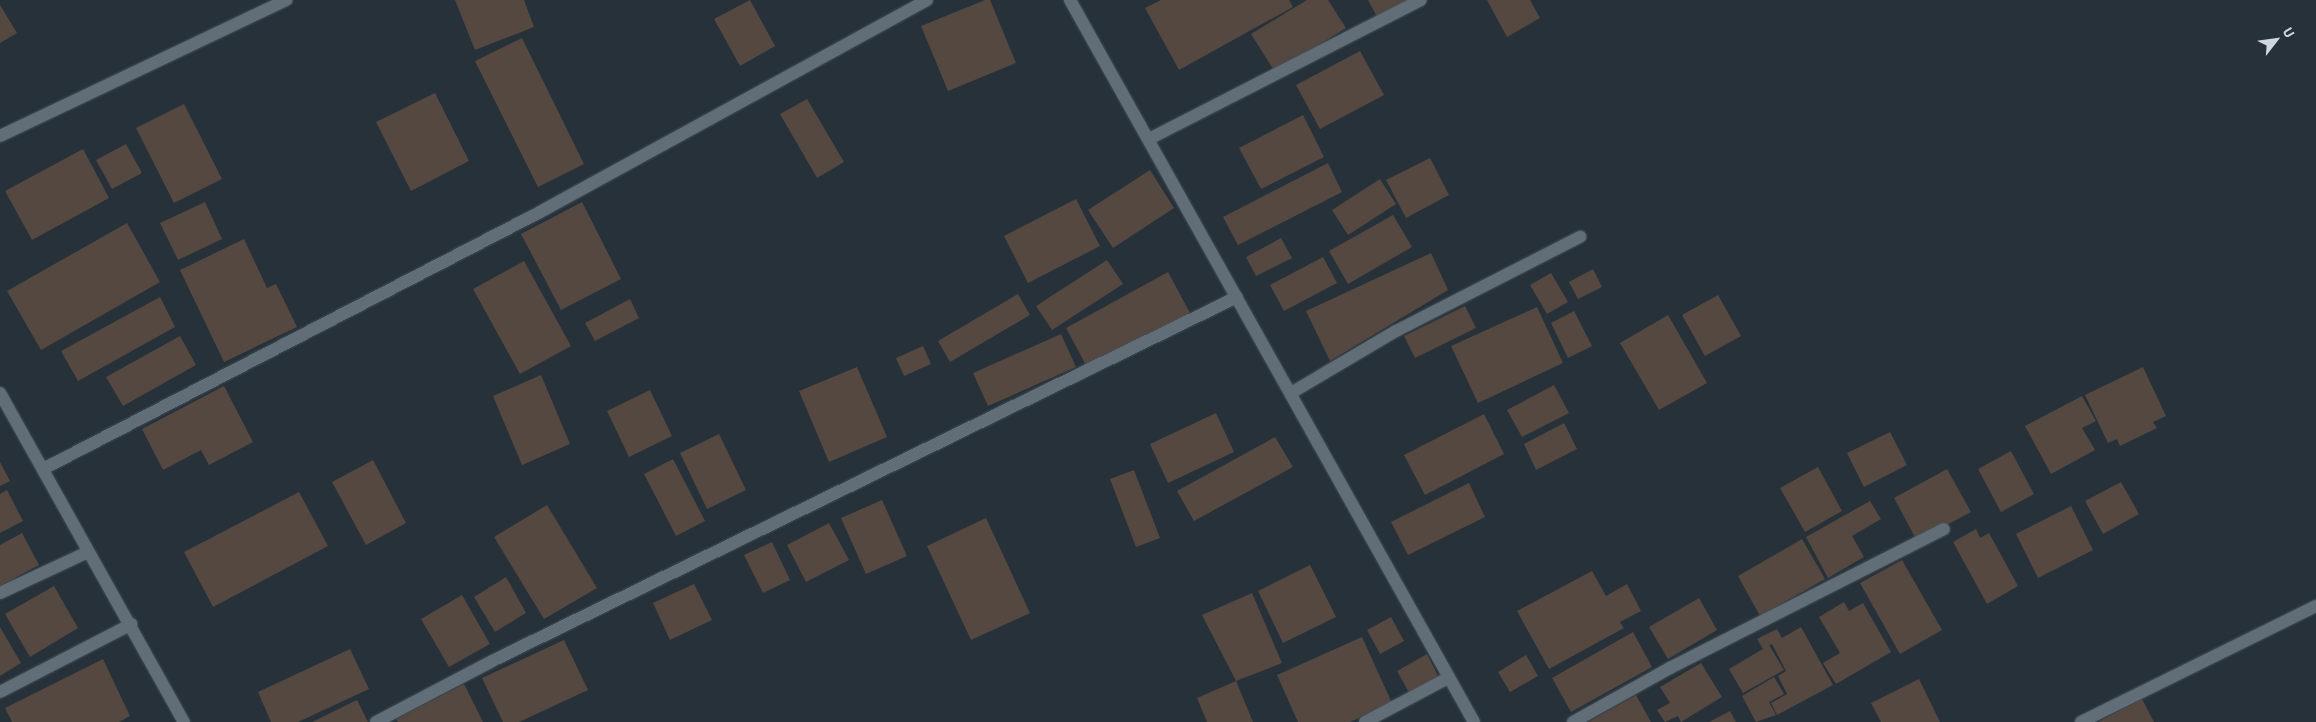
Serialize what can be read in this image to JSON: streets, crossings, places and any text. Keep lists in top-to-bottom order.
{
  "north": "top right"
}
